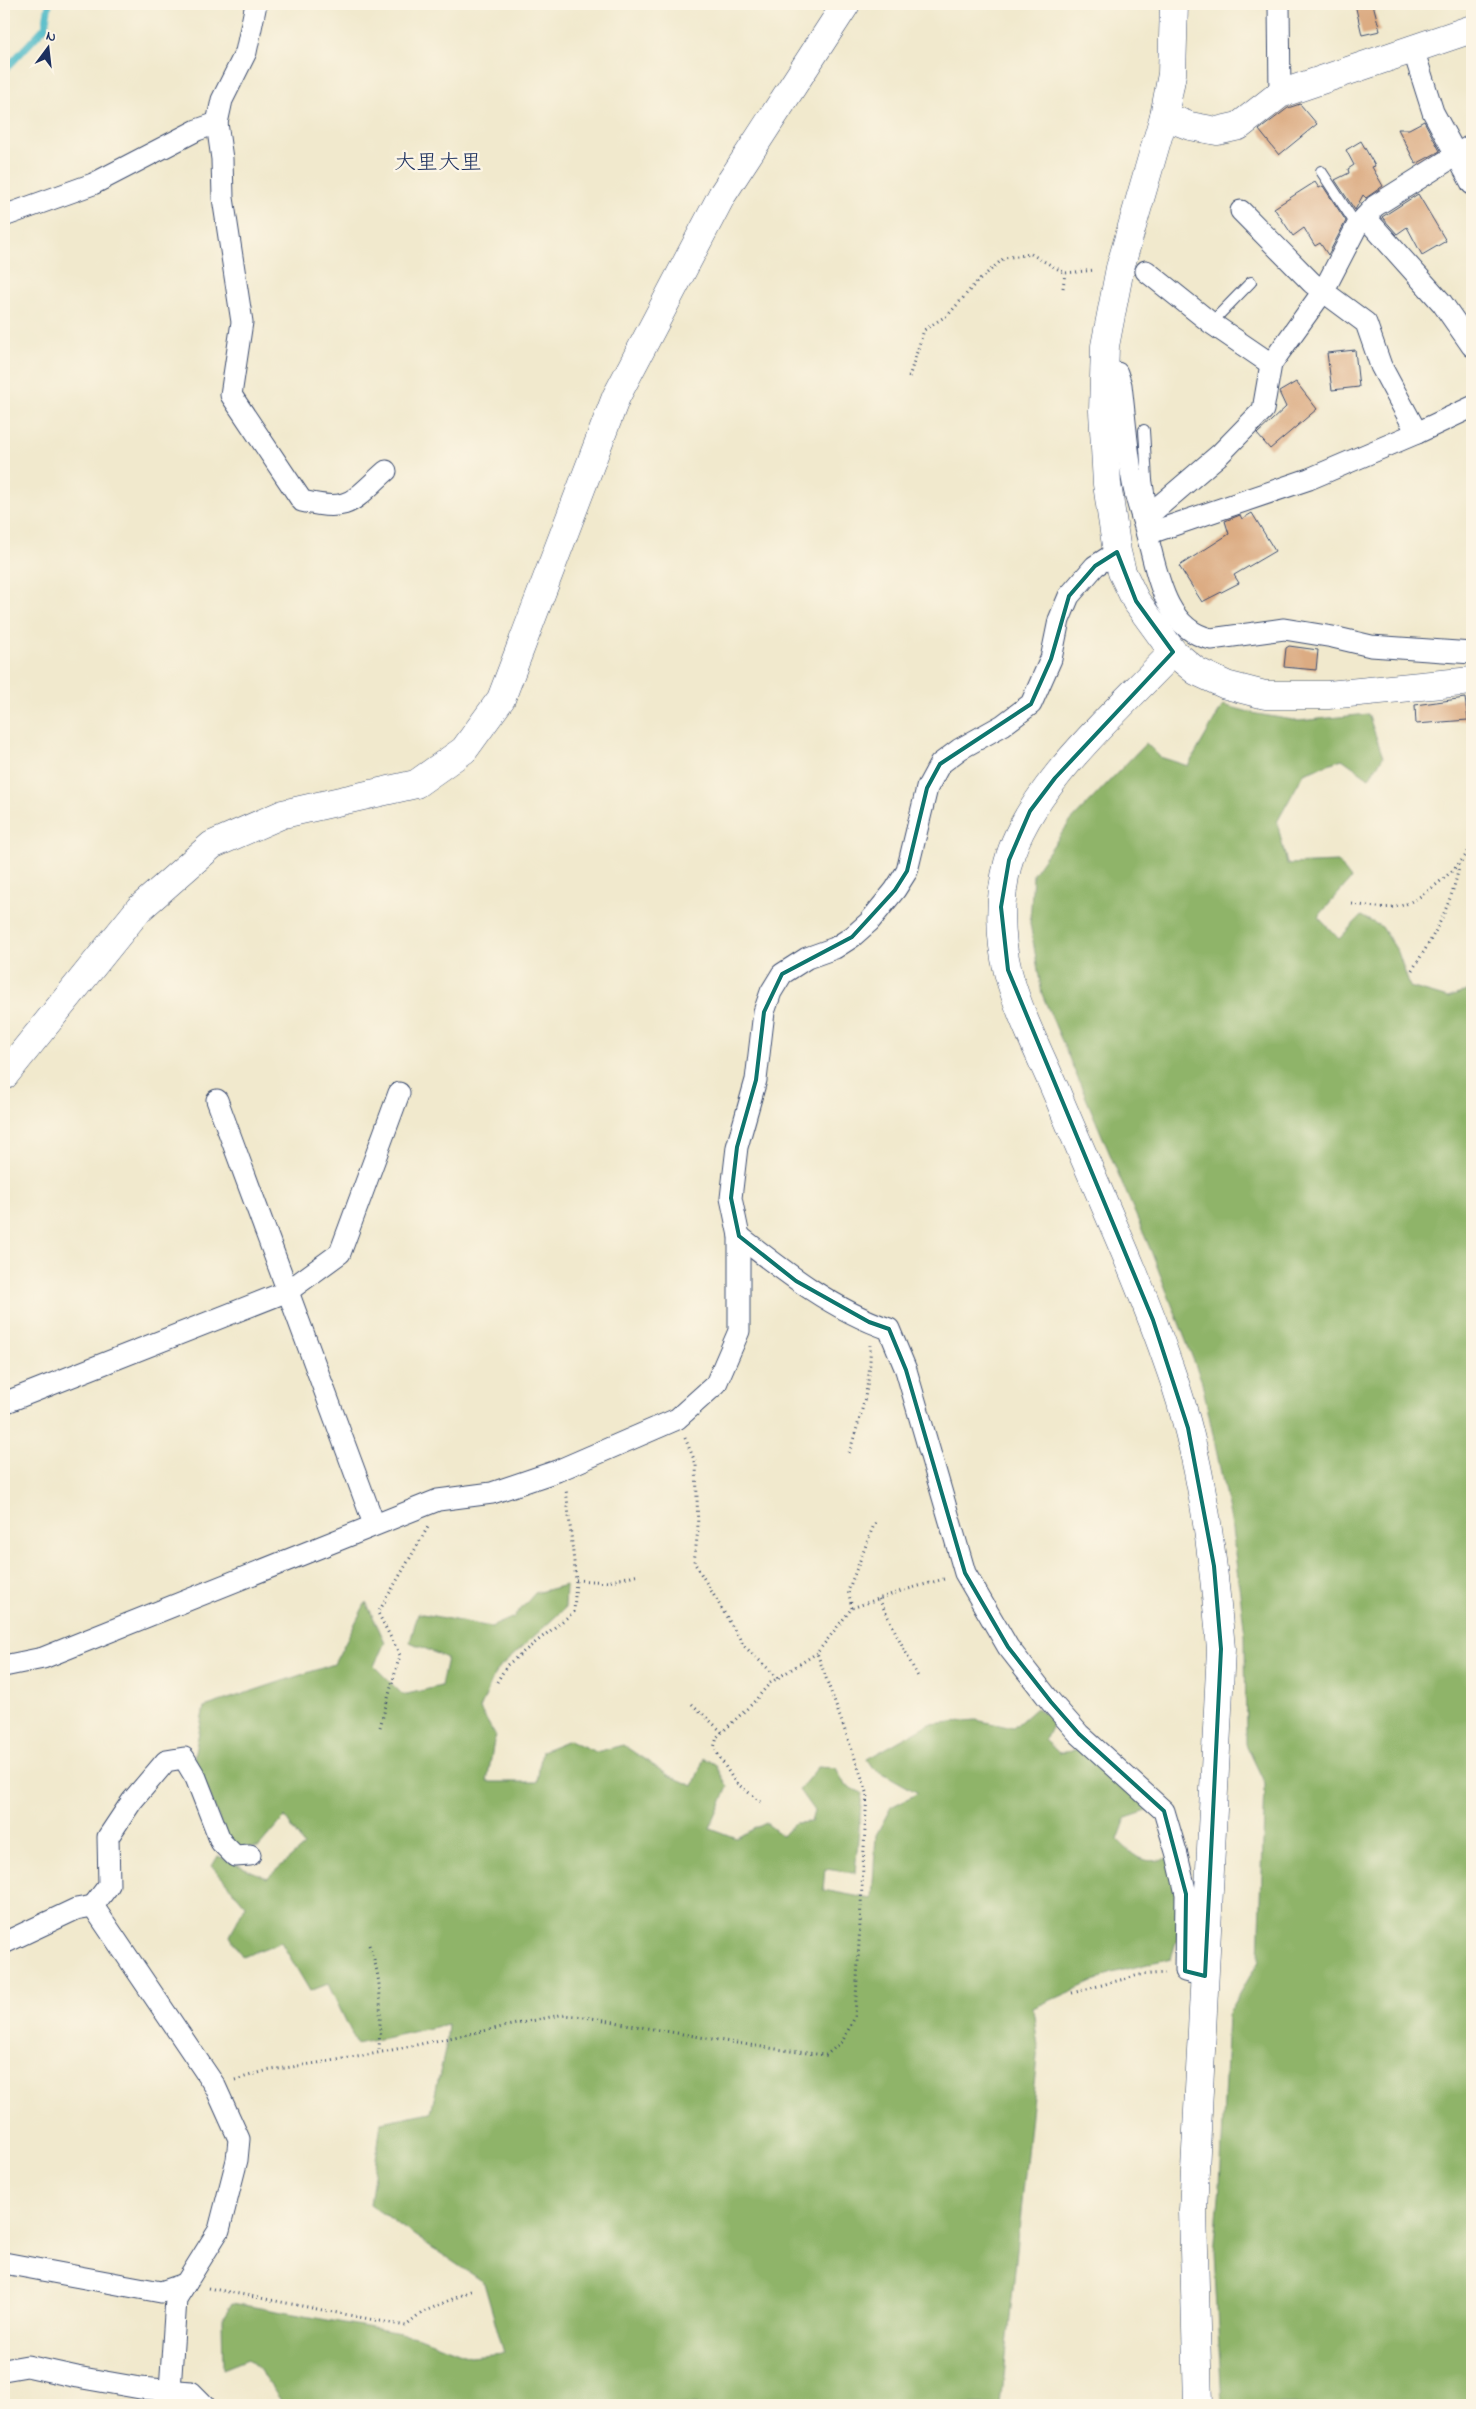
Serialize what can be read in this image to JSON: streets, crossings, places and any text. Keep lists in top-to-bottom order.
{
  "districts": ["大里大里"],
  "north": "top"
}
